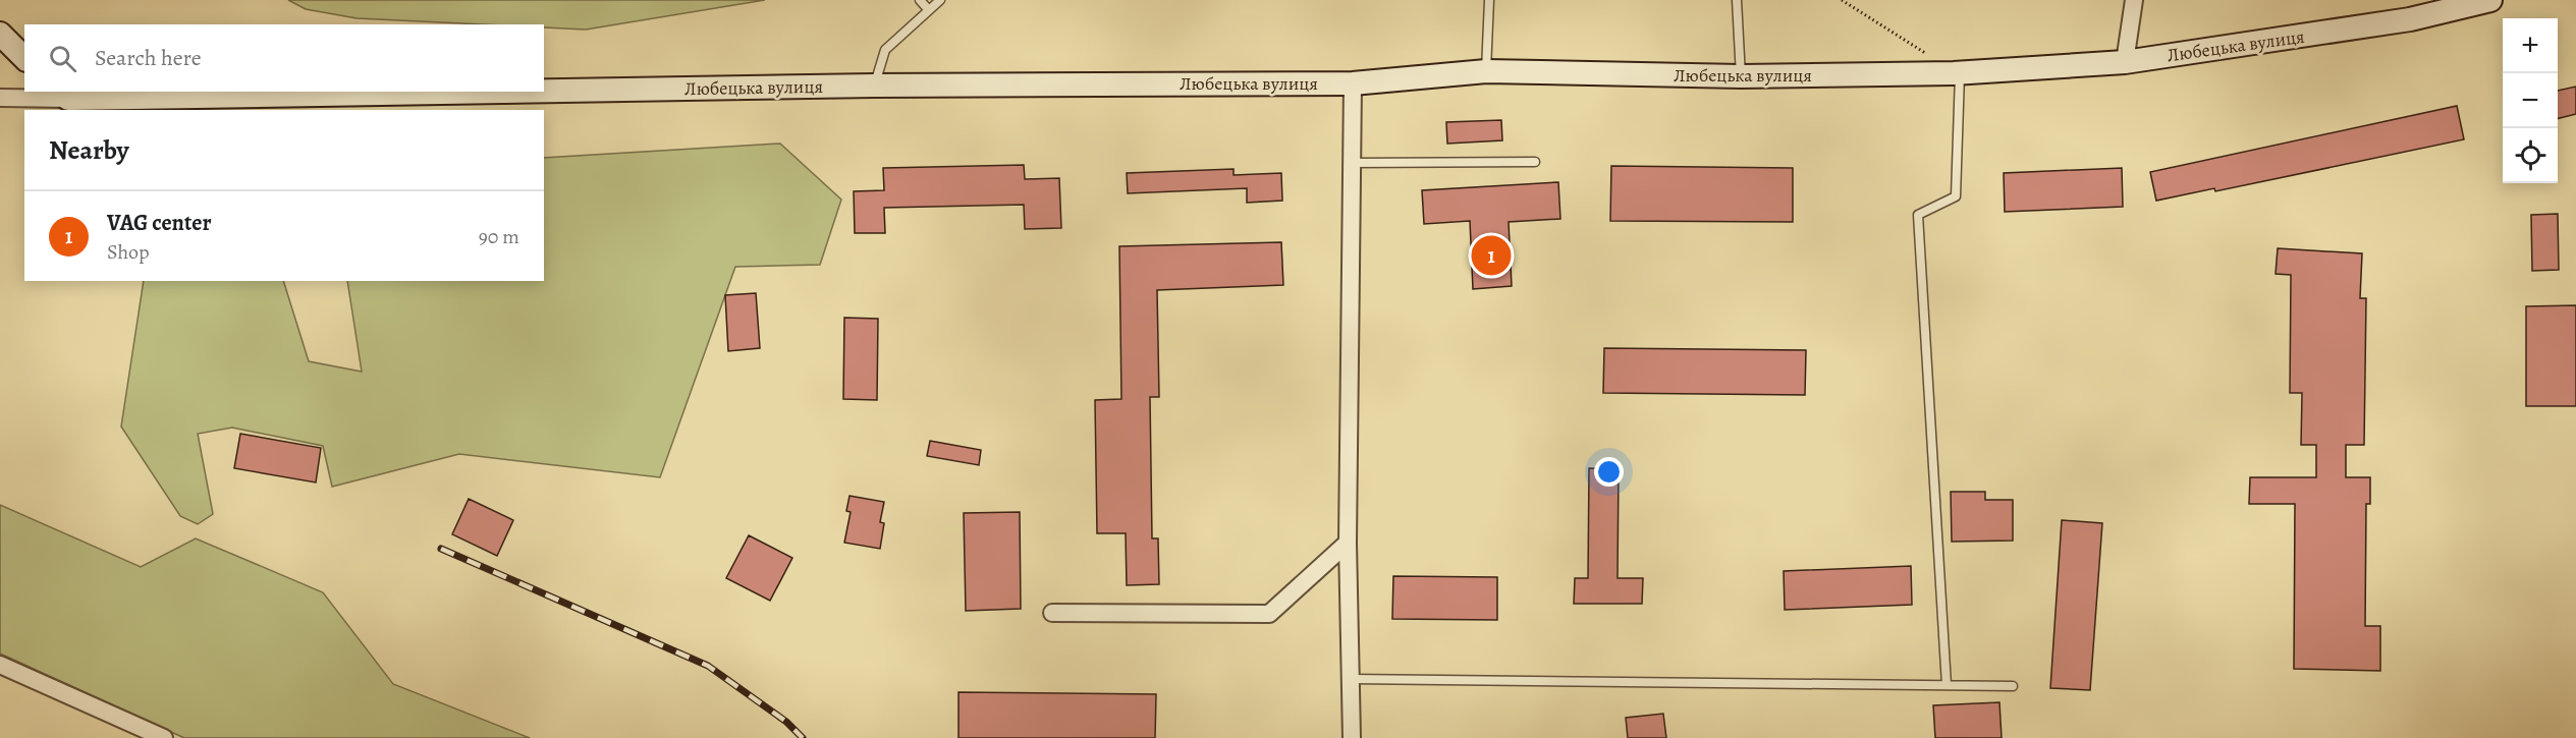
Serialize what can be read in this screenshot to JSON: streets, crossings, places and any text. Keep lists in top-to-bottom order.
{
  "streets": {
    "main road": ["Любецька вулиця"]
  },
  "page": {
    "map_buttons": ["+", "−"],
    "search": "Search here",
    "heading": "Nearby",
    "list": [
      {
        "mark": "1",
        "name": "VAG center",
        "note": "Shop",
        "value": "90 m"
      }
    ],
    "pins": "1"
  }
}
